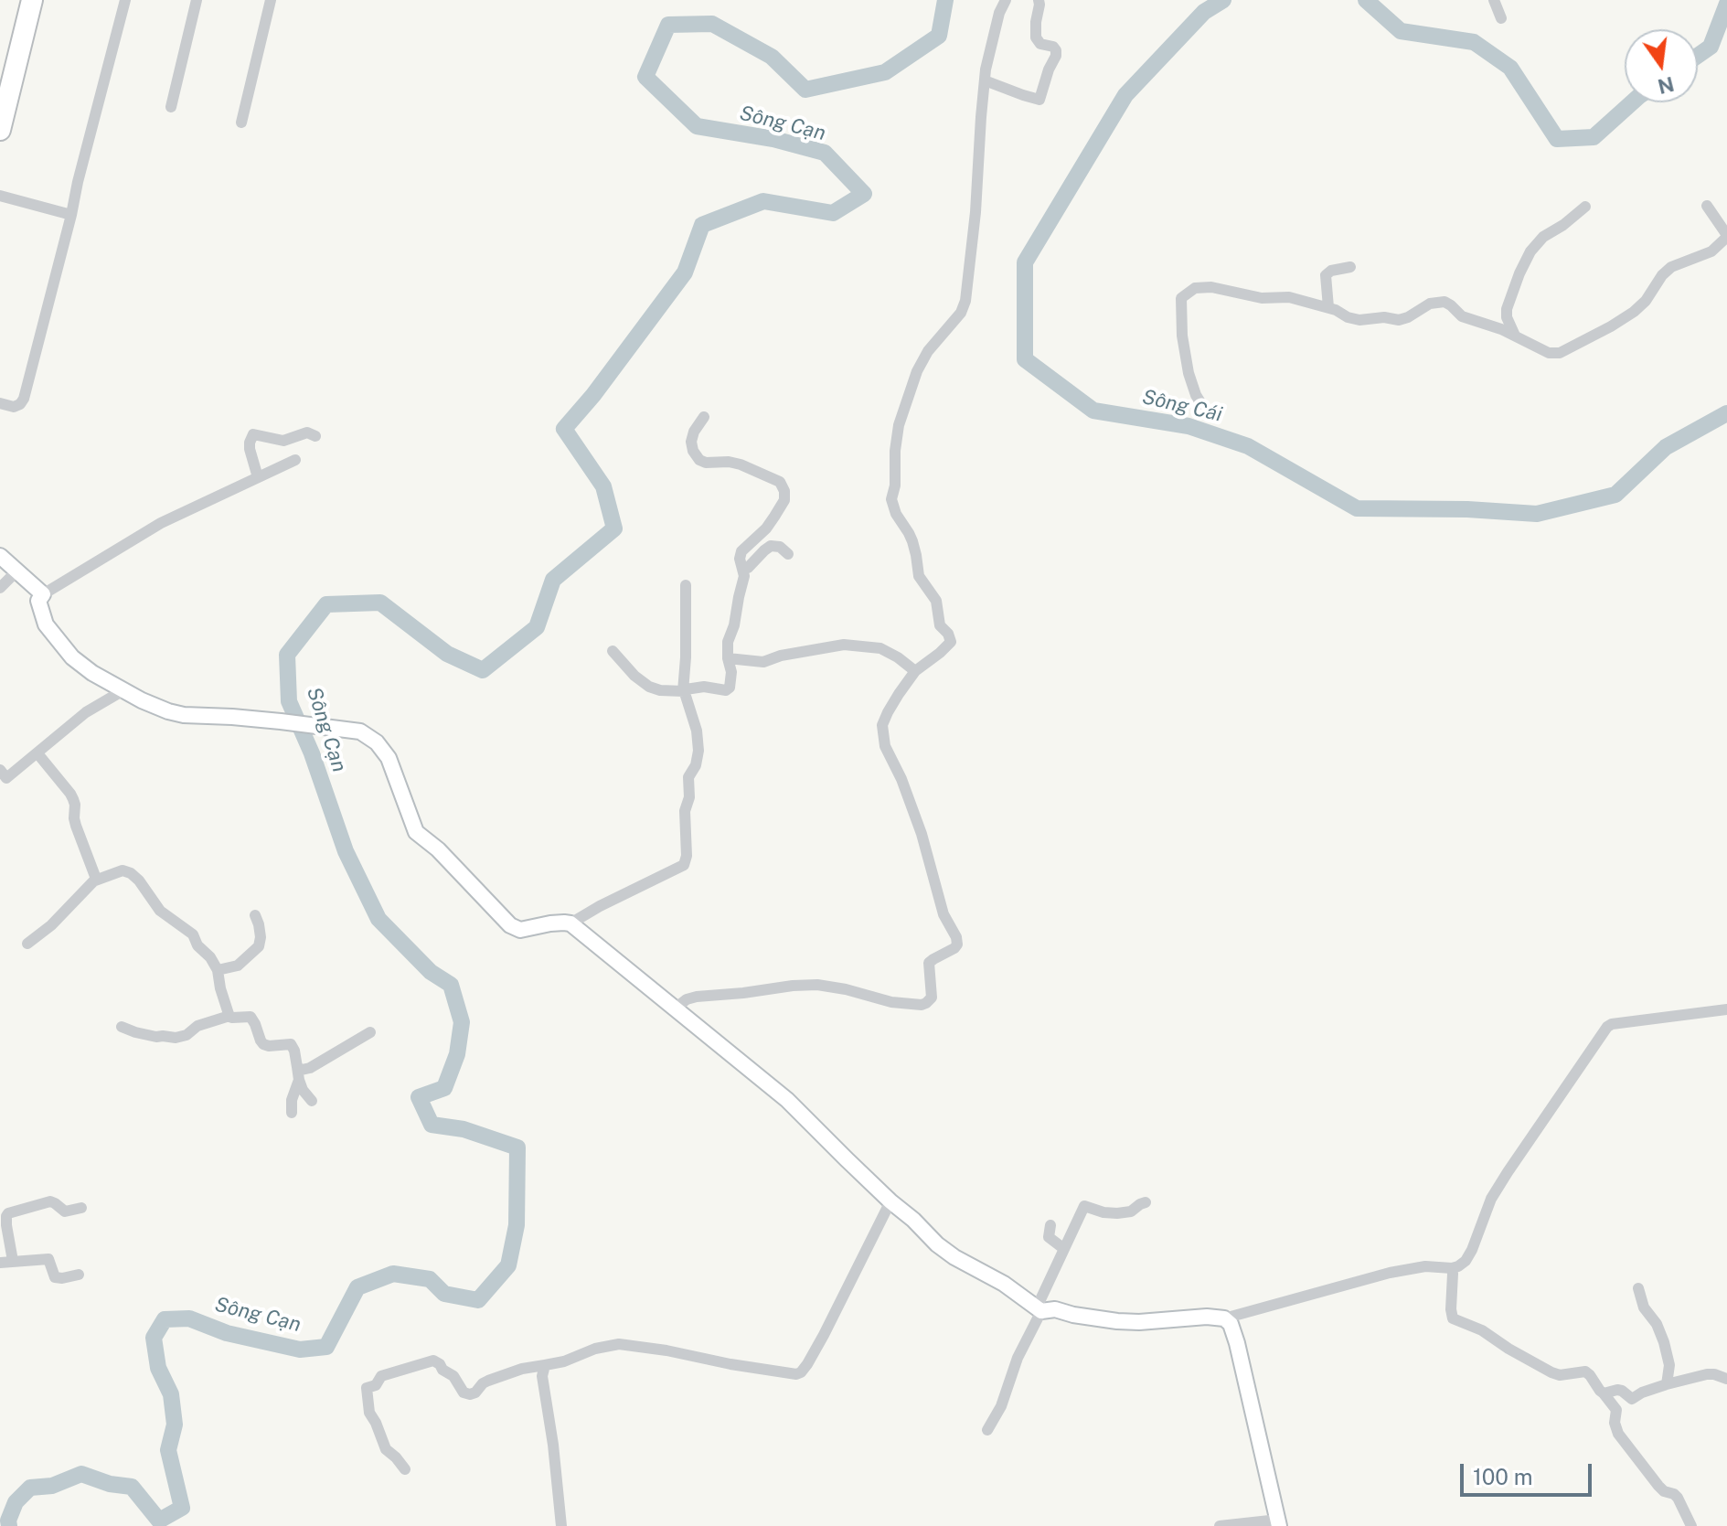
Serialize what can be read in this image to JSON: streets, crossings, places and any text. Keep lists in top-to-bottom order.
{
  "water": ["Sông Cạn", "Sông Cái"],
  "scale_bar": "100 m",
  "north": "bottom"
}
